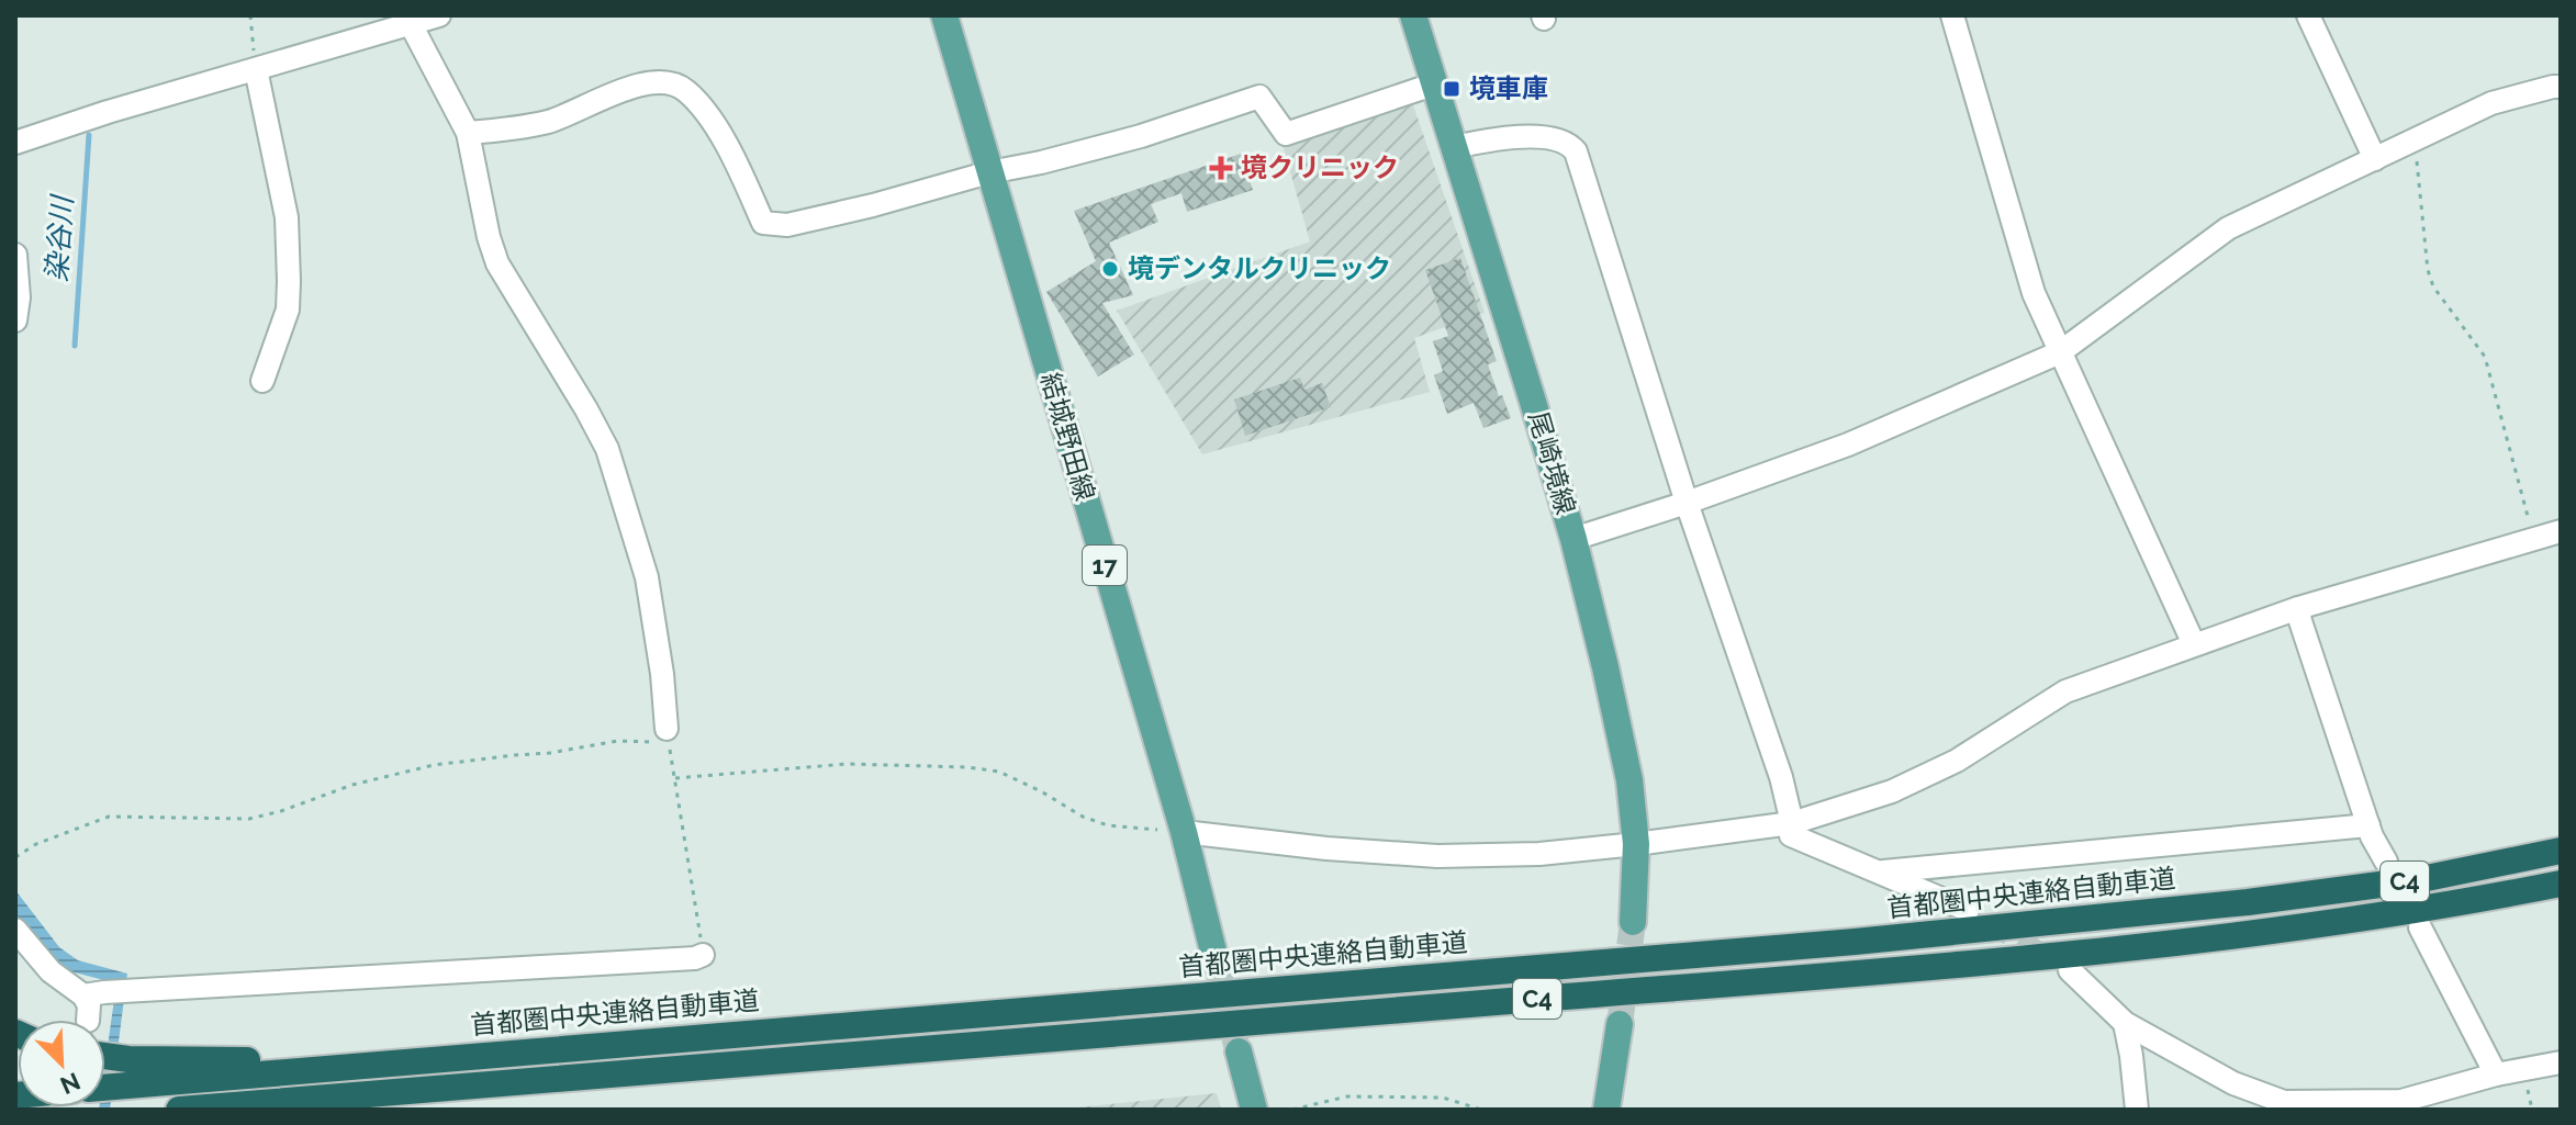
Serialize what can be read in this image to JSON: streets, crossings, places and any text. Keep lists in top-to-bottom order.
{
  "streets": {
    "highway": ["C4", "首都圏中央連絡自動車道"],
    "main road": ["結城野田線", "尾崎境線", "17"]
  },
  "water": ["染谷川"],
  "places": {
    "transit": ["境車庫"],
    "health": ["境クリニック"],
    "other": ["境デンタルクリニック"]
  },
  "north": "bottom right"
}
